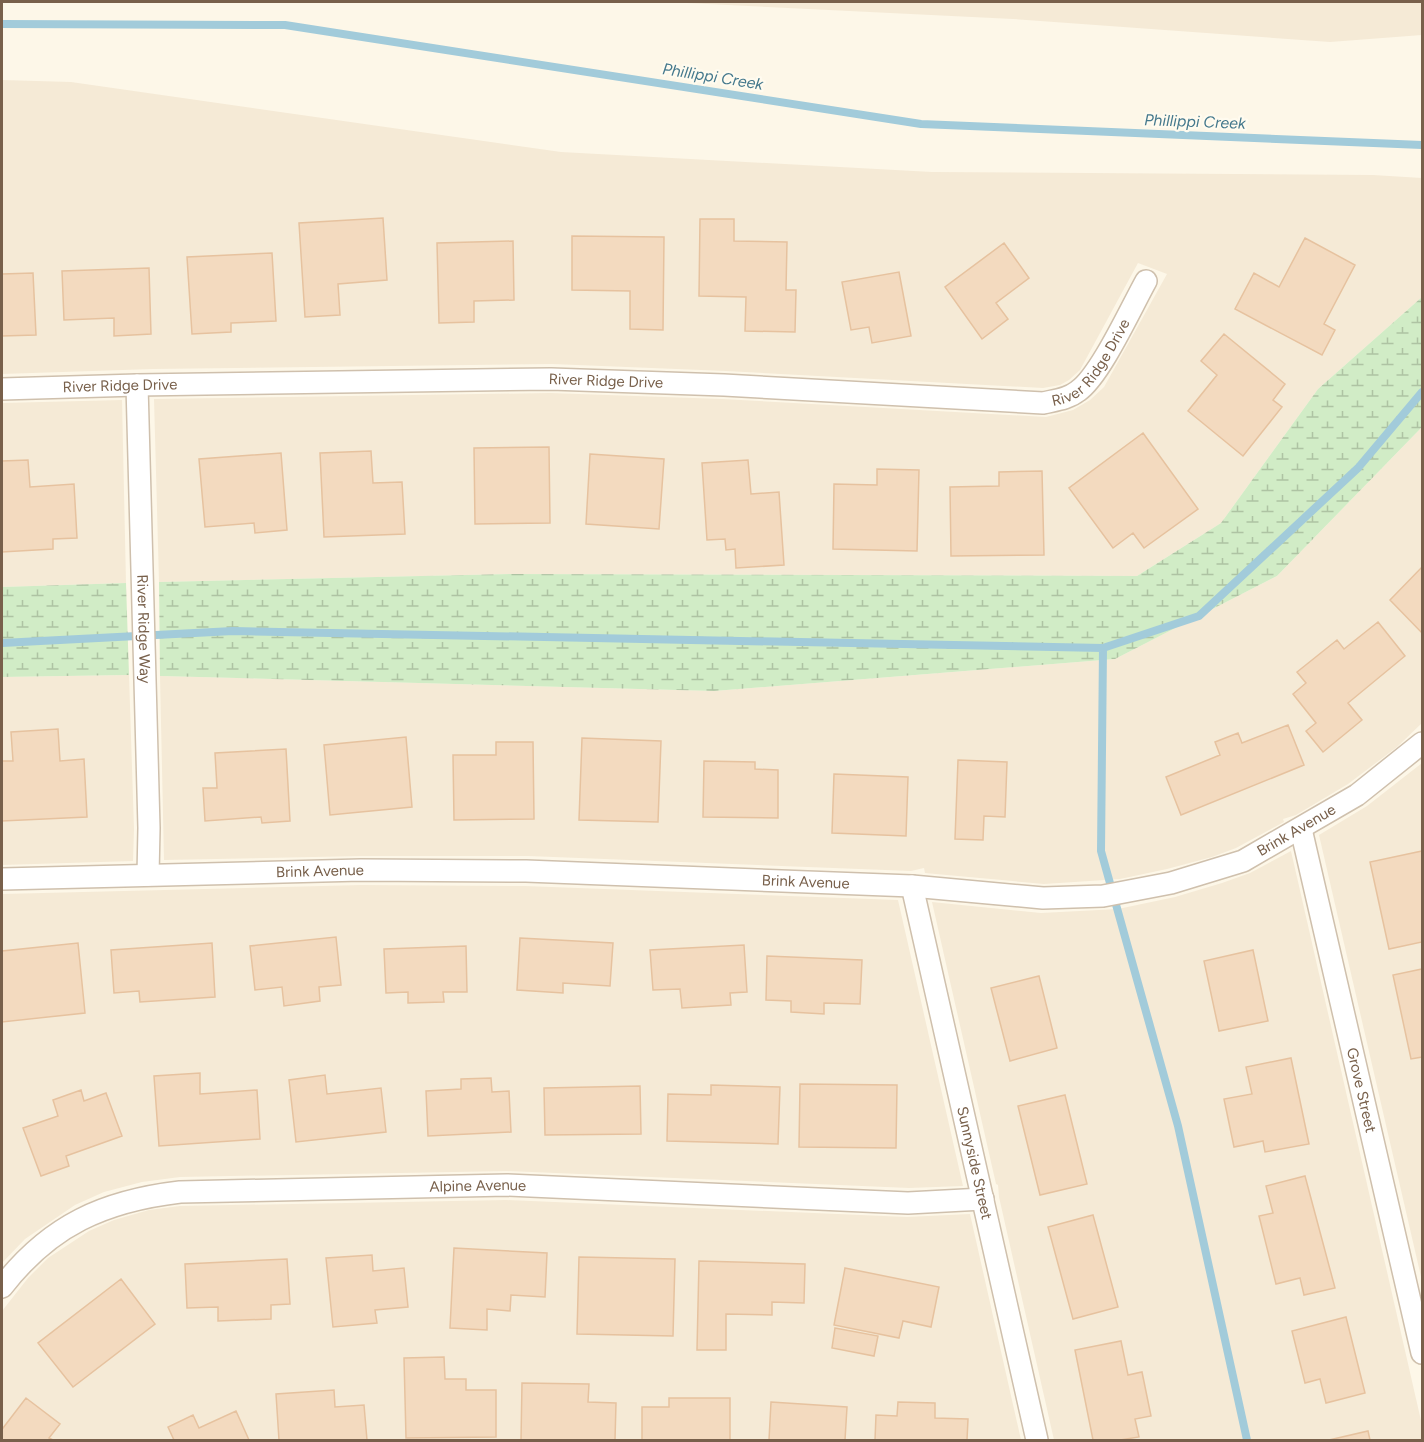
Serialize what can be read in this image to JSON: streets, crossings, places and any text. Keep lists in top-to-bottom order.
{
  "streets": {
    "street": [
      "River Ridge Drive",
      "River Ridge Way",
      "Brink Avenue",
      "Grove Street",
      "Sunnyside Street",
      "Alpine Avenue"
    ]
  },
  "crossings": [
    ["River Ridge Drive", "River Ridge Way"],
    ["River Ridge Way", "Brink Avenue"],
    ["Brink Avenue", "Grove Street"],
    ["Brink Avenue", "Sunnyside Street"],
    ["Sunnyside Street", "Alpine Avenue"]
  ],
  "water": ["Phillippi Creek"]
}
